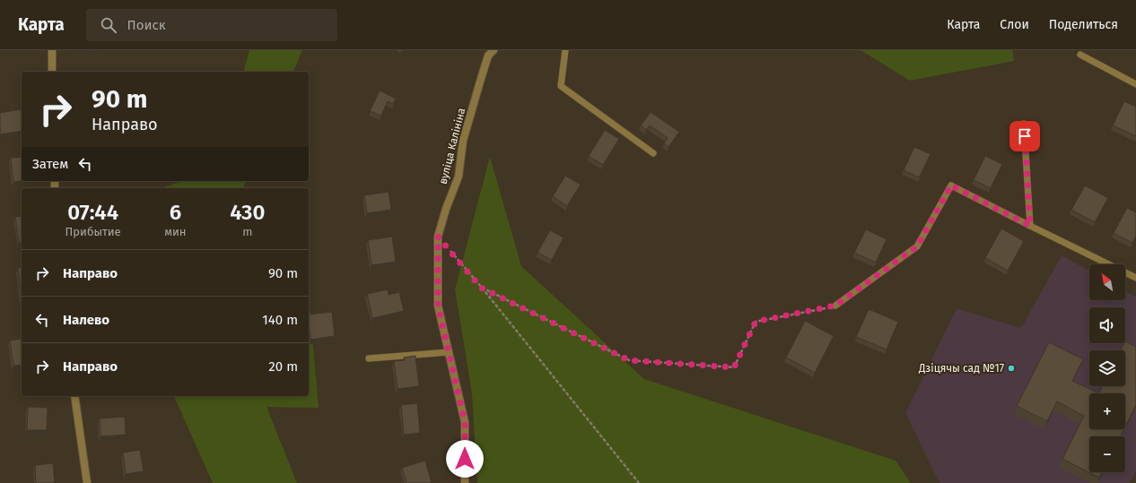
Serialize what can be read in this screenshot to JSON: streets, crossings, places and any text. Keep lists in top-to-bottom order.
{
  "streets": {
    "street": ["вуліца Калініна"]
  },
  "places": ["Дзіцячы сад №17"],
  "north": "top left",
  "page": {
    "header": "Карта",
    "search": "Поиск",
    "nav": ["Карта", "Слои", "Поделиться"],
    "turn": ["90 m", "Направо"],
    "then": "Затем",
    "eta": [
      "07:44",
      "Прибытие",
      "6",
      "мин",
      "430",
      "m"
    ],
    "list": [
      {
        "name": "Направо",
        "value": "90 m"
      },
      {
        "name": "Налево",
        "value": "140 m"
      },
      {
        "name": "Направо",
        "value": "20 m"
      }
    ],
    "map_buttons": ["+", "−"]
  }
}
